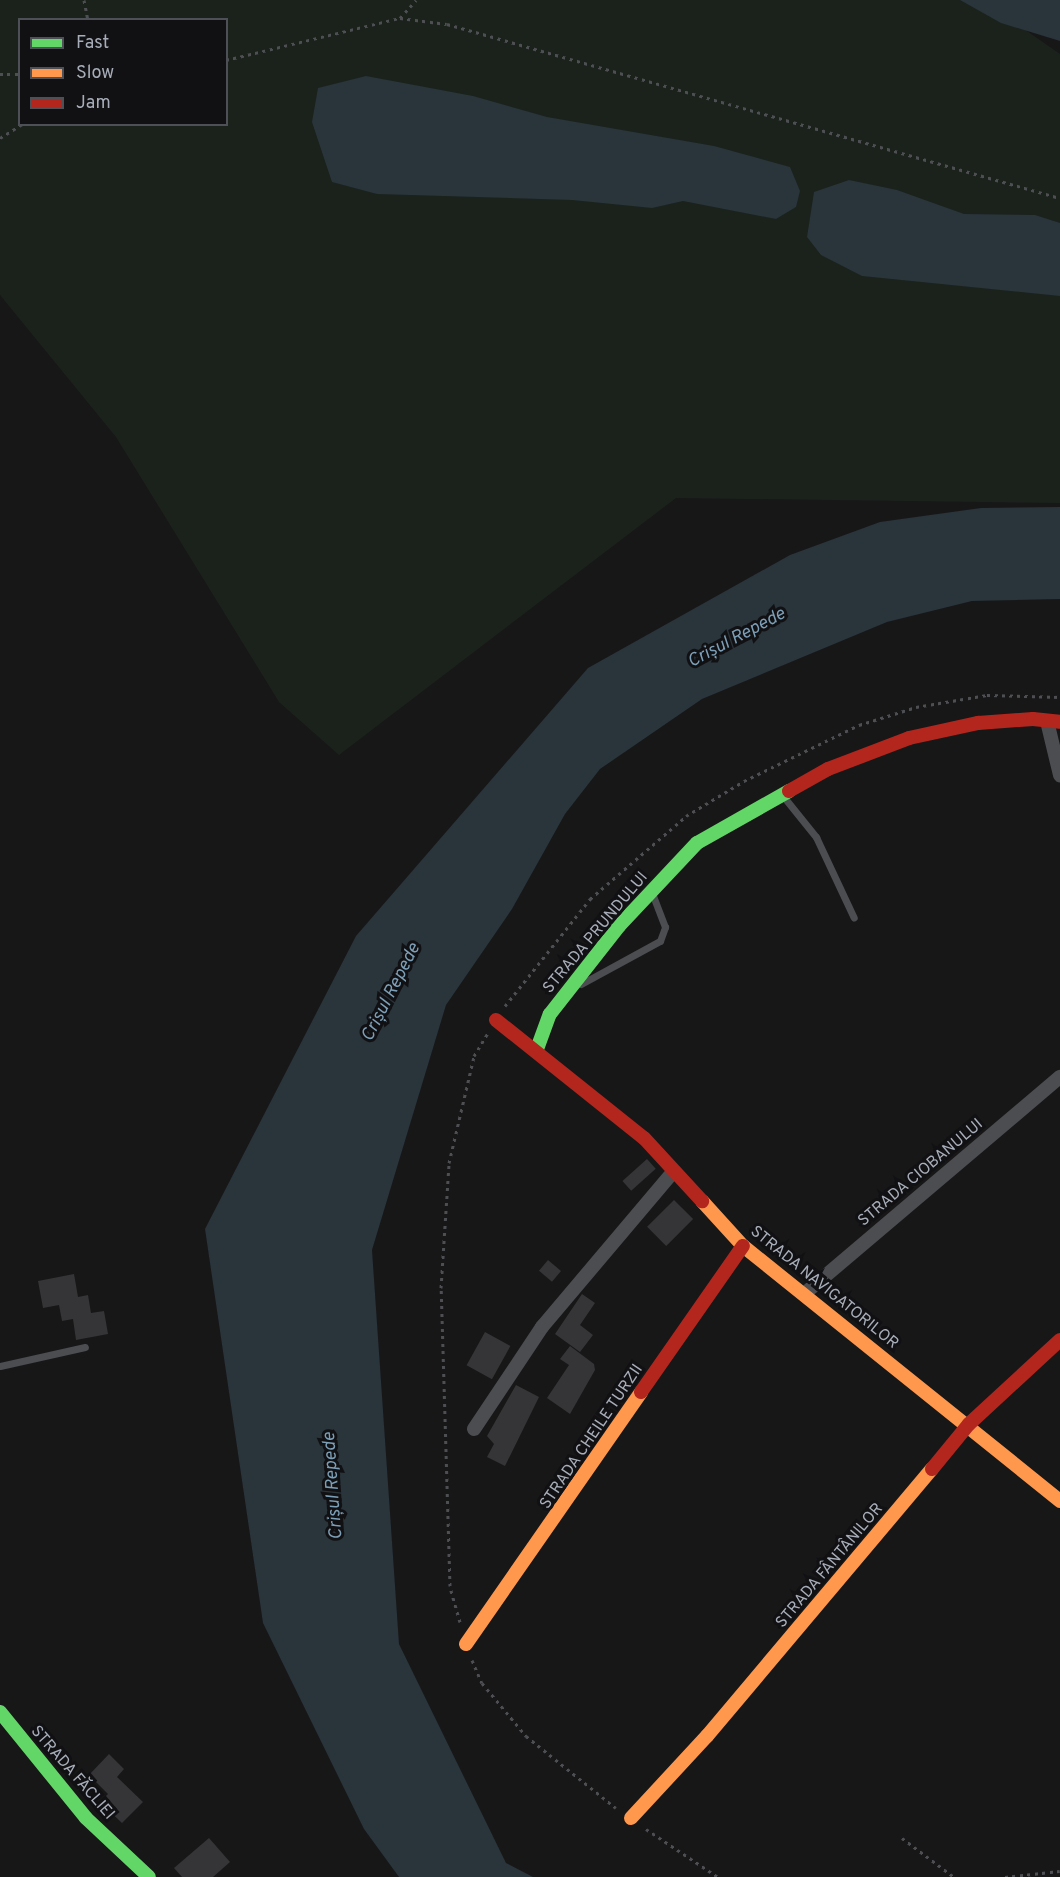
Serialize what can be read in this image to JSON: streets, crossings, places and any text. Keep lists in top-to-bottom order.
{
  "streets": {
    "street": [
      "STRADA PRUNDULUI",
      "STRADA CIOBANULUI",
      "STRADA NAVIGATORILOR",
      "STRADA CHEILE TURZII",
      "STRADA FÂNTÂNILOR",
      "STRADA FĂCLIEI"
    ]
  },
  "crossings": [
    ["STRADA PRUNDULUI", "STRADA NAVIGATORILOR"],
    ["STRADA CIOBANULUI", "STRADA NAVIGATORILOR"],
    ["STRADA NAVIGATORILOR", "STRADA CHEILE TURZII"],
    ["STRADA NAVIGATORILOR", "STRADA FÂNTÂNILOR"]
  ],
  "water": ["Crișul Repede"],
  "legend": ["Fast", "Slow", "Jam"]
}
